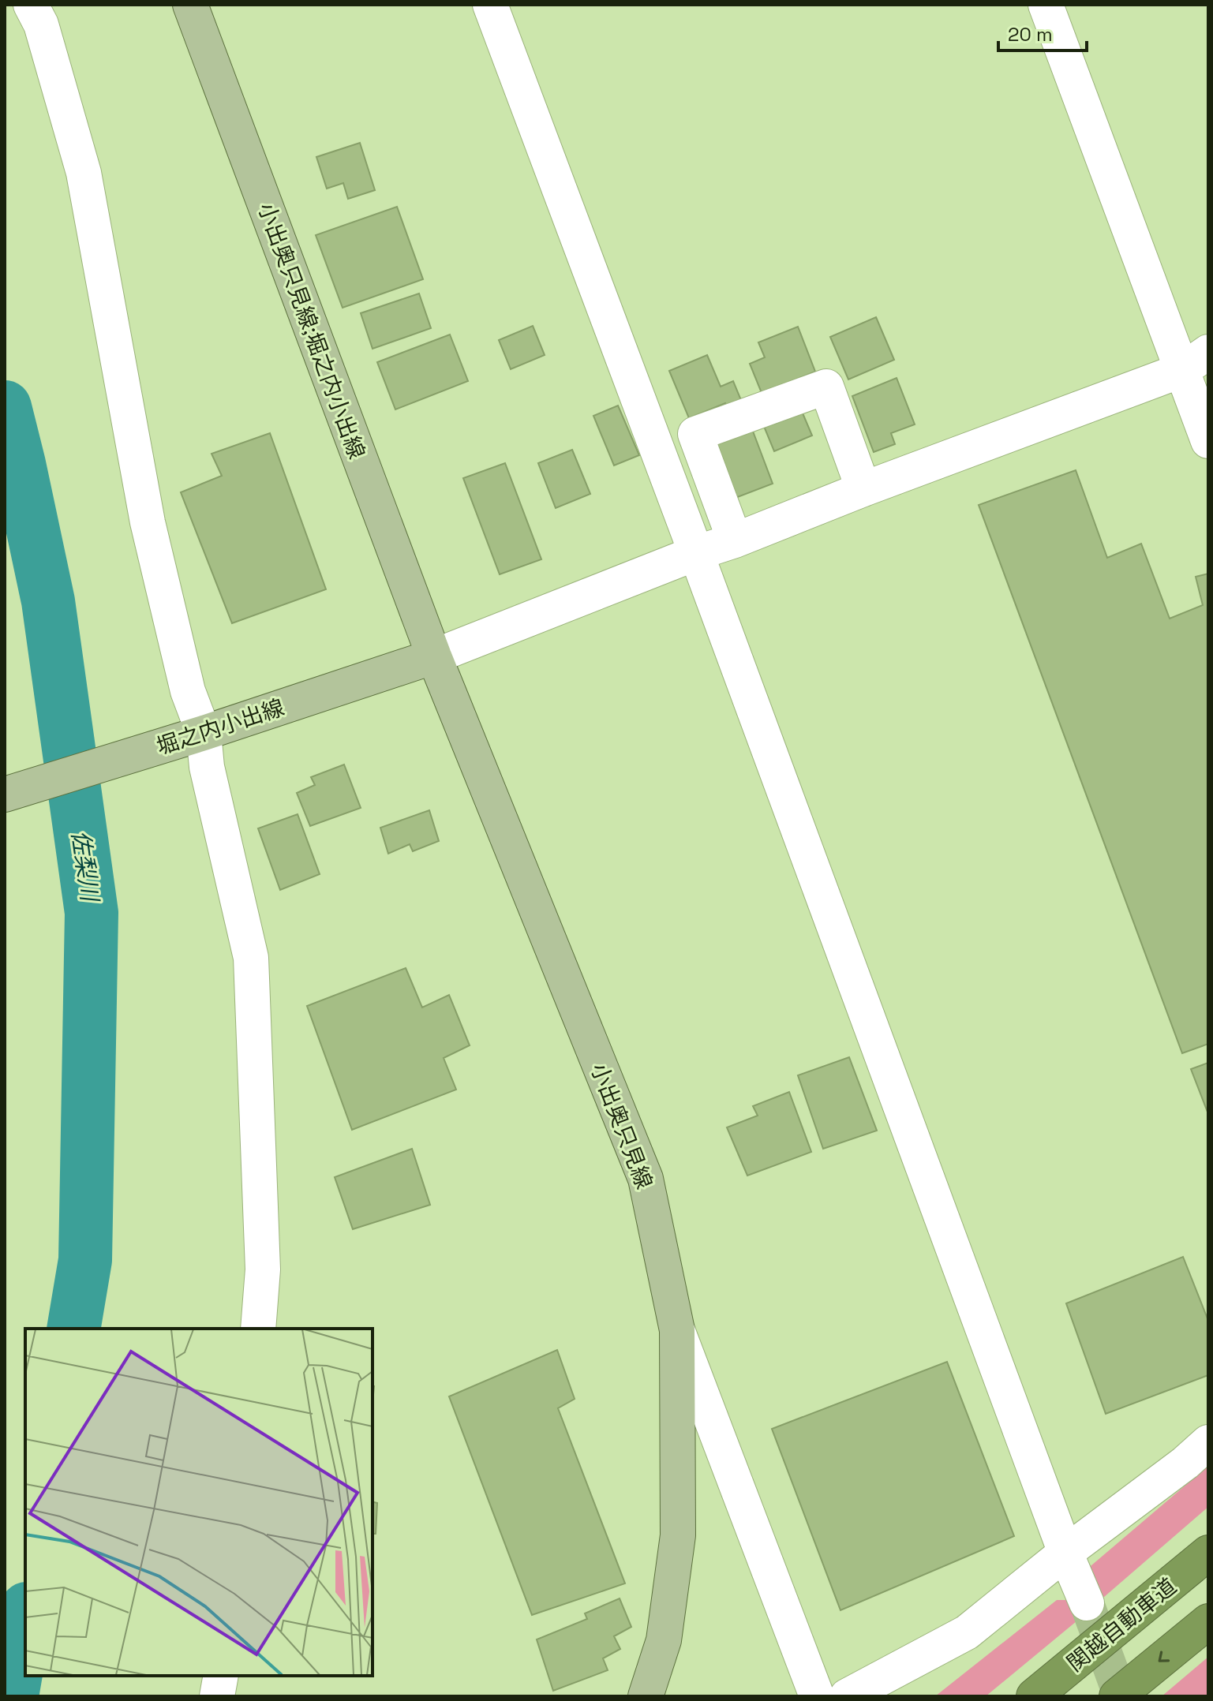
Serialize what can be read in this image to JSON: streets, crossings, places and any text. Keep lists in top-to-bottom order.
{
  "streets": {
    "highway": ["関越自動車道"],
    "main road": ["小出奥只見線;堀之内小出線", "堀之内小出線", "小出奥只見線"]
  },
  "crossings": [
    ["小出奥只見線;堀之内小出線", "堀之内小出線"],
    ["小出奥只見線;堀之内小出線", "小出奥只見線"],
    ["堀之内小出線", "小出奥只見線"]
  ],
  "water": ["佐梨川"],
  "scale_bar": "20 m"
}
